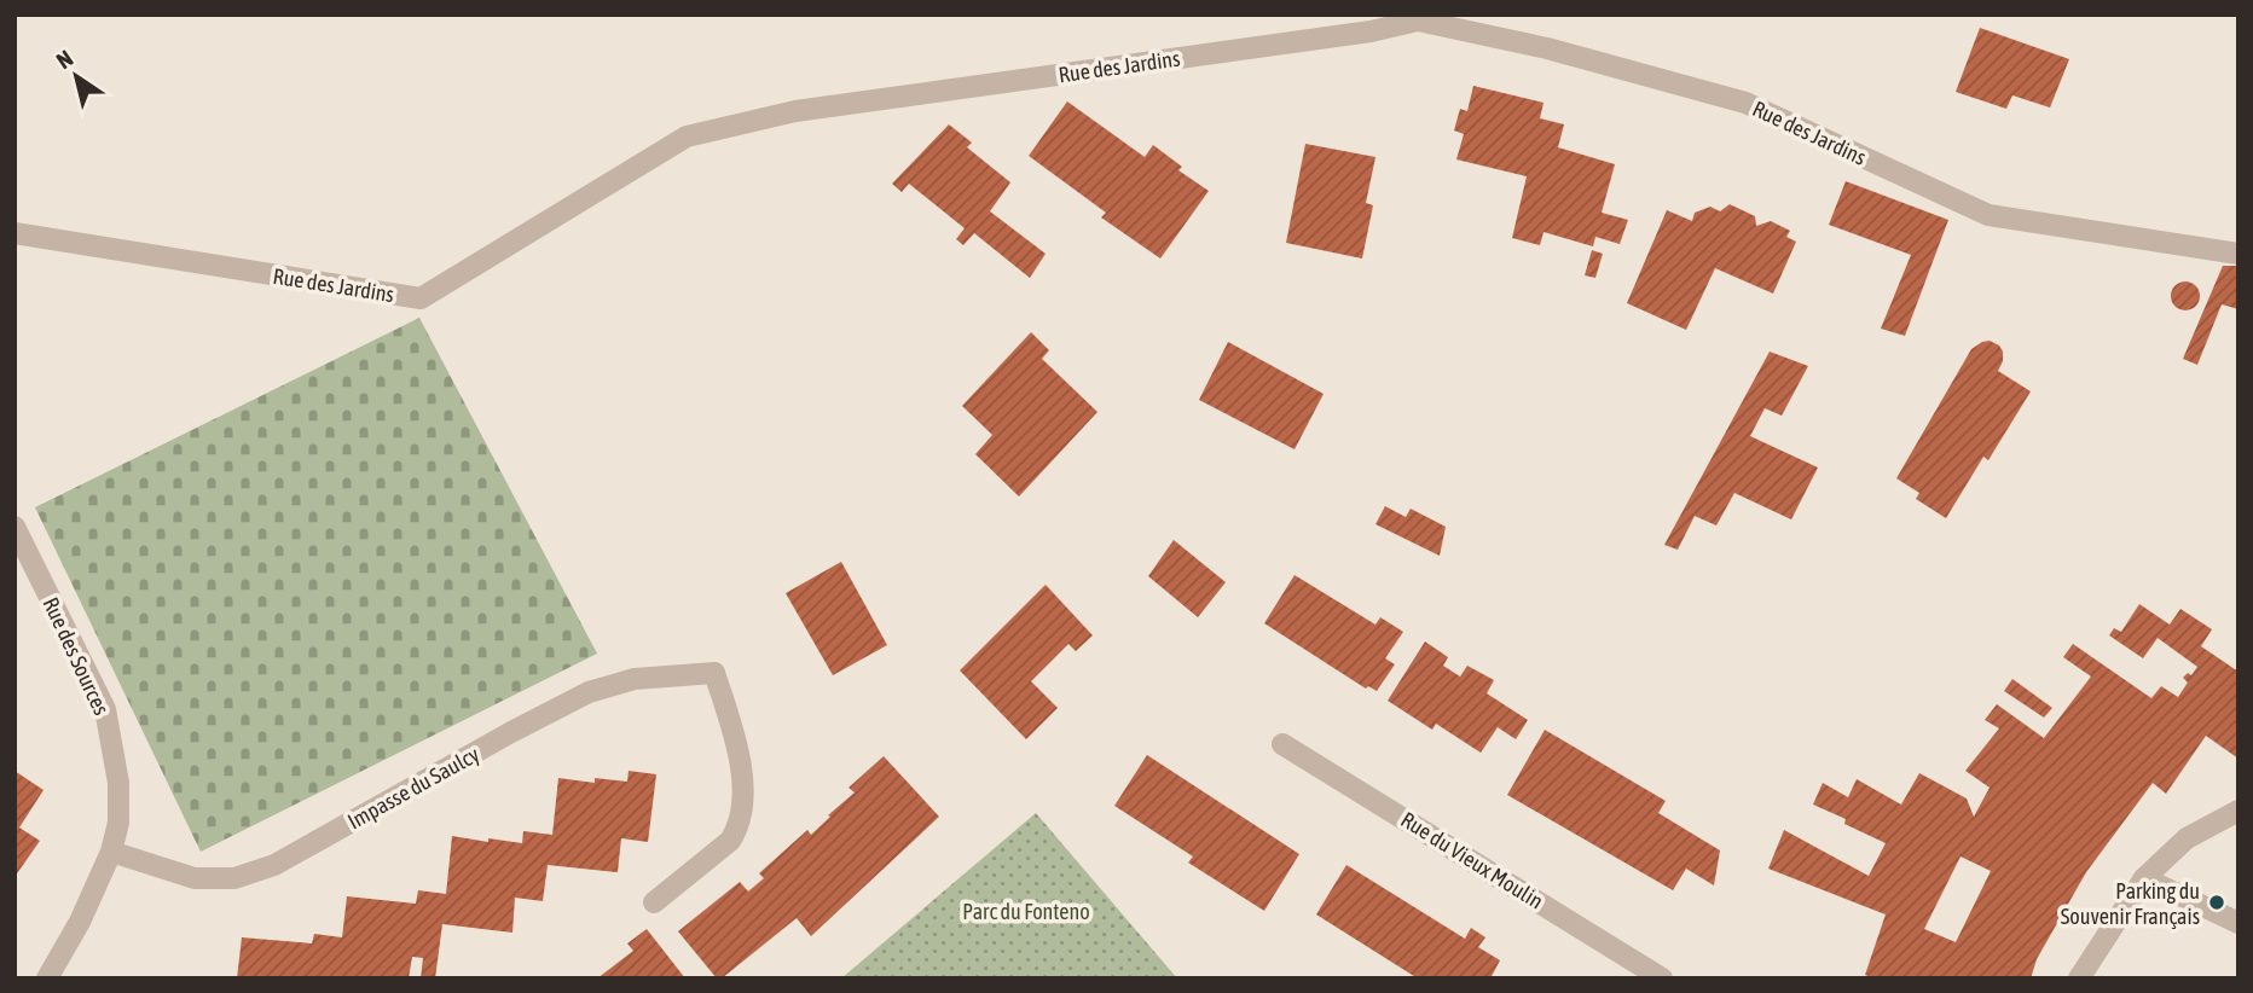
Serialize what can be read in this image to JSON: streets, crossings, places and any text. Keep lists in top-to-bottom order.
{
  "streets": {
    "street": [
      "Rue des Jardins",
      "Rue des Sources",
      "Impasse du Saulcy",
      "Rue du Vieux Moulin"
    ]
  },
  "crossings": [
    ["Rue des Sources", "Impasse du Saulcy"]
  ],
  "parks": ["Parc du Fonteno"],
  "places": ["Parking du Souvenir Français"],
  "north": "top left"
}
